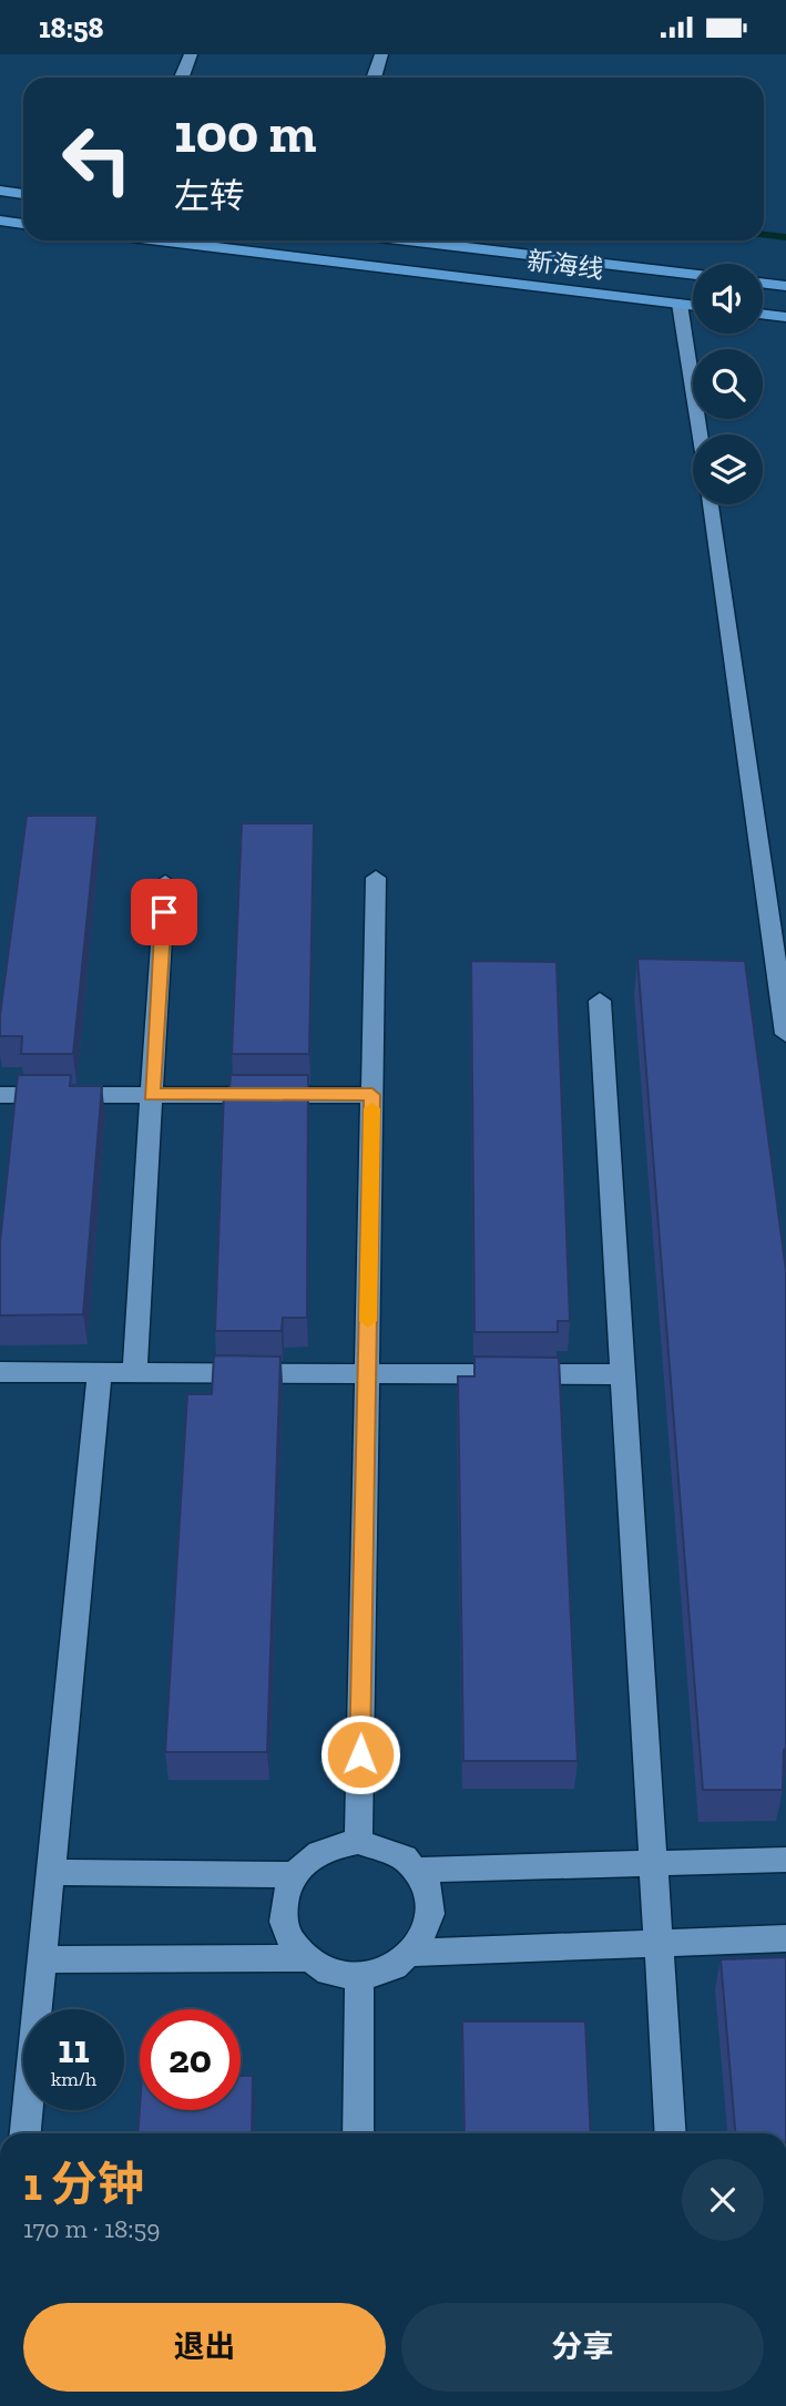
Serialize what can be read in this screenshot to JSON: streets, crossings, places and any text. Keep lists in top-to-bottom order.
{
  "streets": {
    "highway": ["新海线"]
  },
  "page": {
    "status": "18:58",
    "turn": ["100 m", "左转"],
    "speed": "11 km/h",
    "limit": "20",
    "heading": ["1 分钟", "170 m · 18:59"],
    "buttons": ["退出", "分享"]
  }
}
